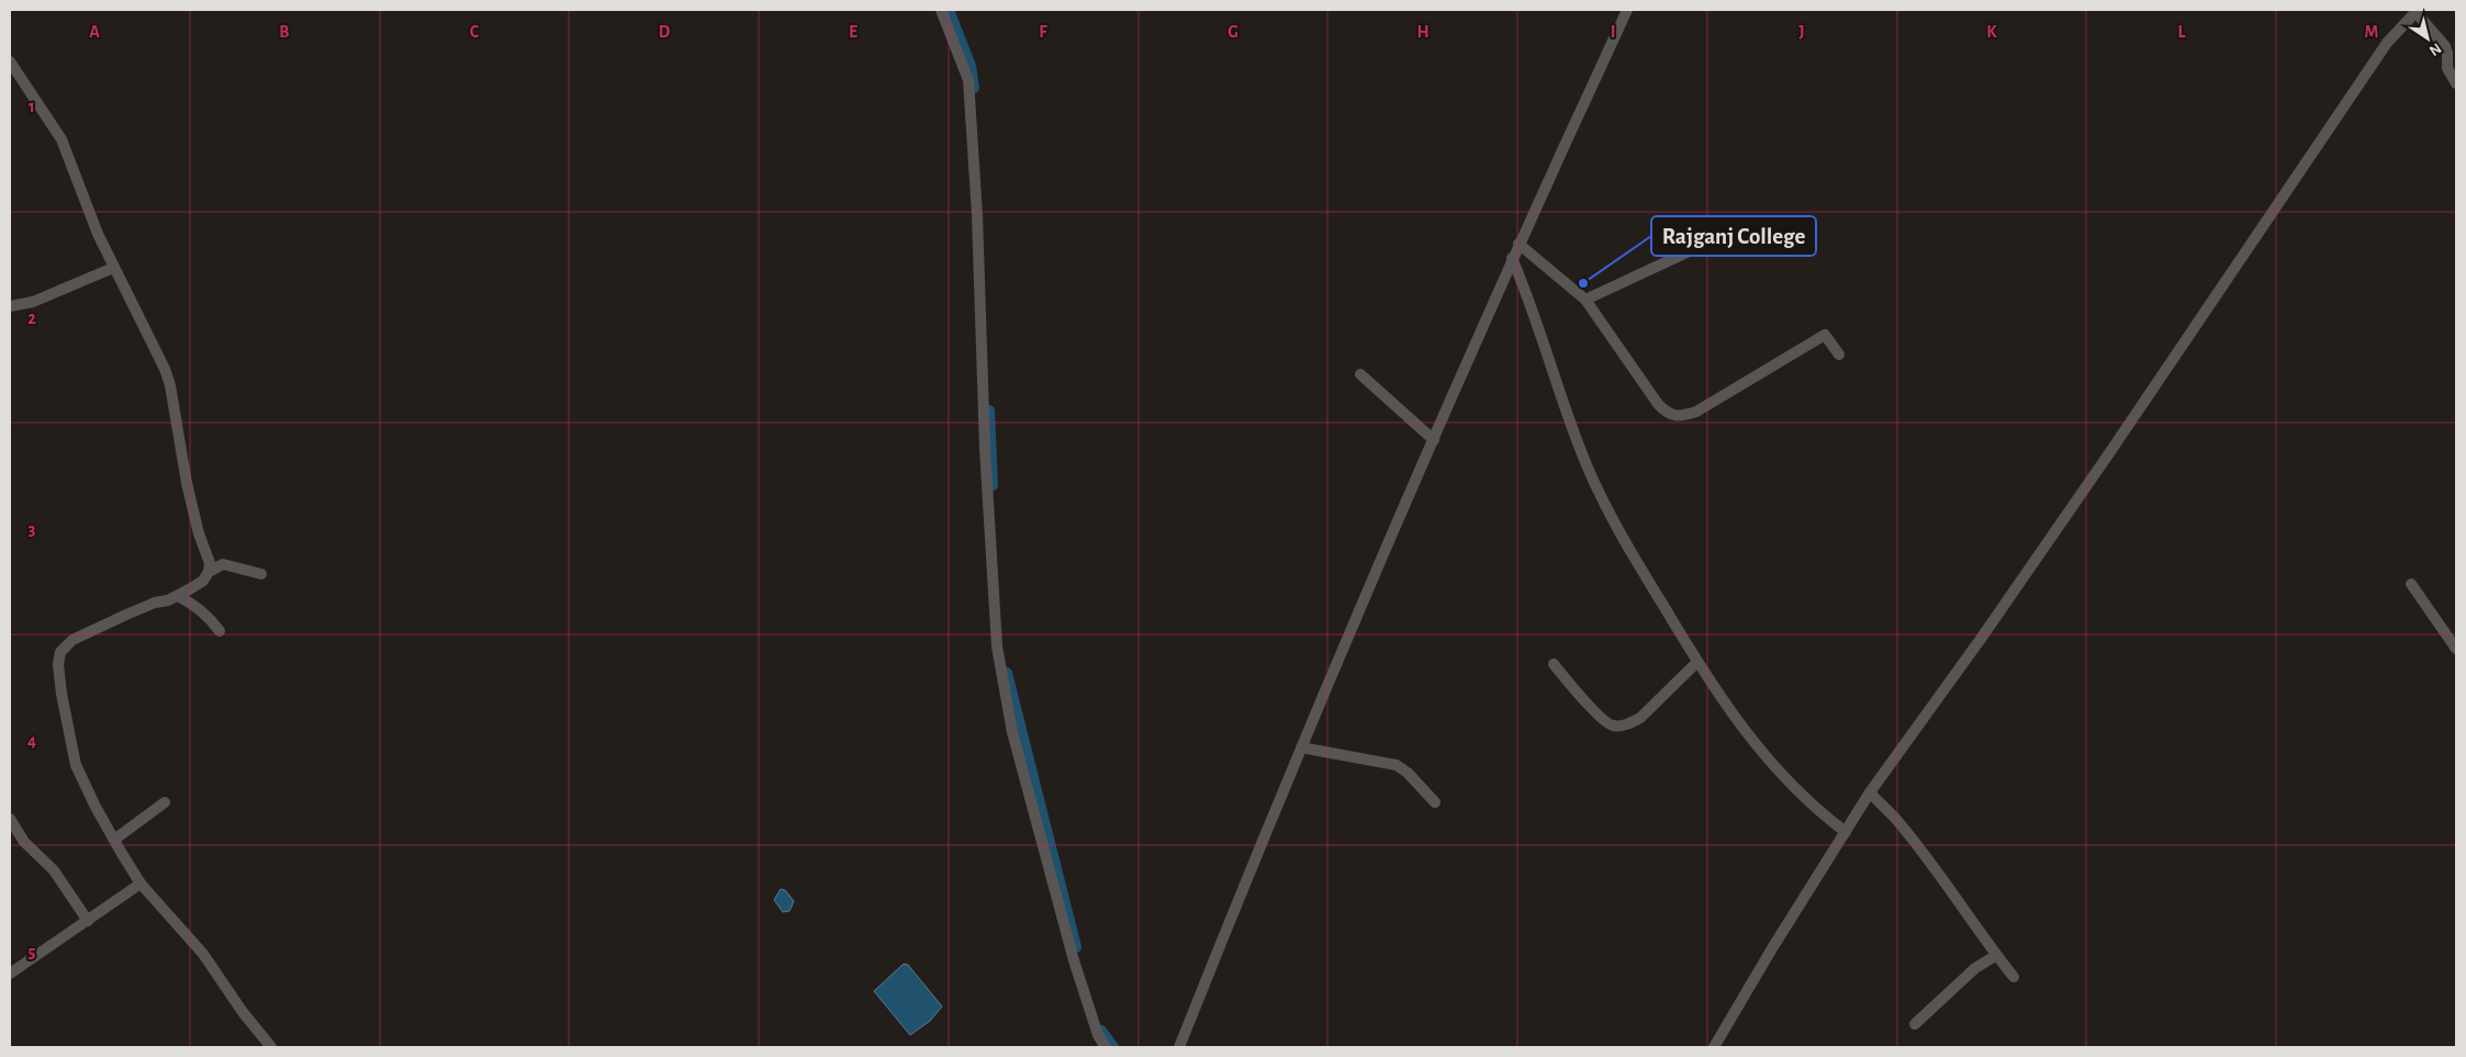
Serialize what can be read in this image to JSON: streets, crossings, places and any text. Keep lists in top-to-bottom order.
{
  "places": ["Rajganj College"],
  "north": "bottom right",
  "grid": {
    "columns": [
      "A",
      "B",
      "C",
      "D",
      "E",
      "F",
      "G",
      "H",
      "I",
      "J",
      "K",
      "L",
      "M"
    ],
    "rows": [
      "1",
      "2",
      "3",
      "4",
      "5"
    ]
  }
}
